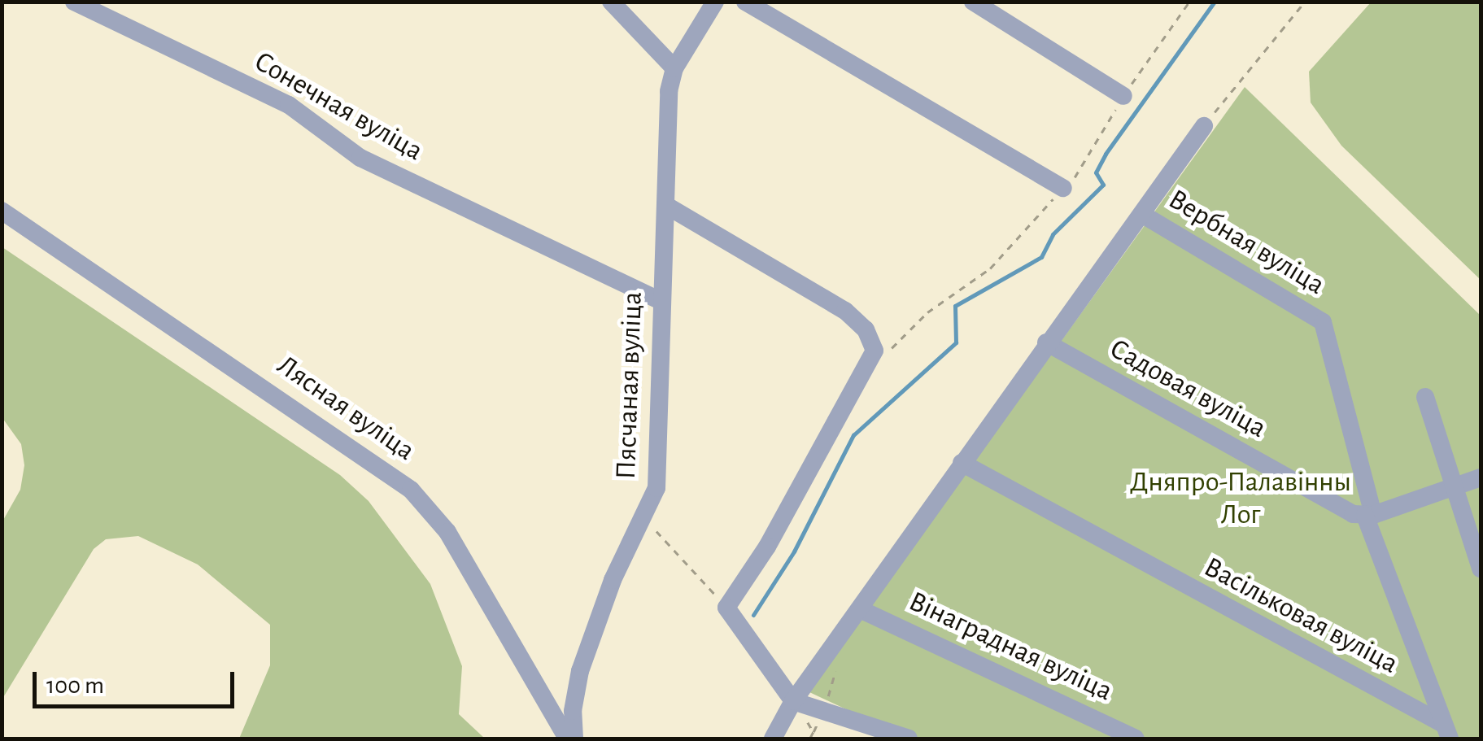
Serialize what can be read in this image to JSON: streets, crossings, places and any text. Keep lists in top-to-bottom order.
{
  "streets": {
    "street": [
      "Сонечная вуліца",
      "Вербная вуліца",
      "Пясчаная вуліца",
      "Садовая вуліца",
      "Лясная вуліца",
      "Васільковая вуліца",
      "Вінаградная вуліца"
    ]
  },
  "crossings": [
    ["Сонечная вуліца", "Пясчаная вуліца"],
    ["Вербная вуліца", "Садовая вуліца"]
  ],
  "parks": ["Дняпро-Палавінны Лог"],
  "scale_bar": "100 m"
}
